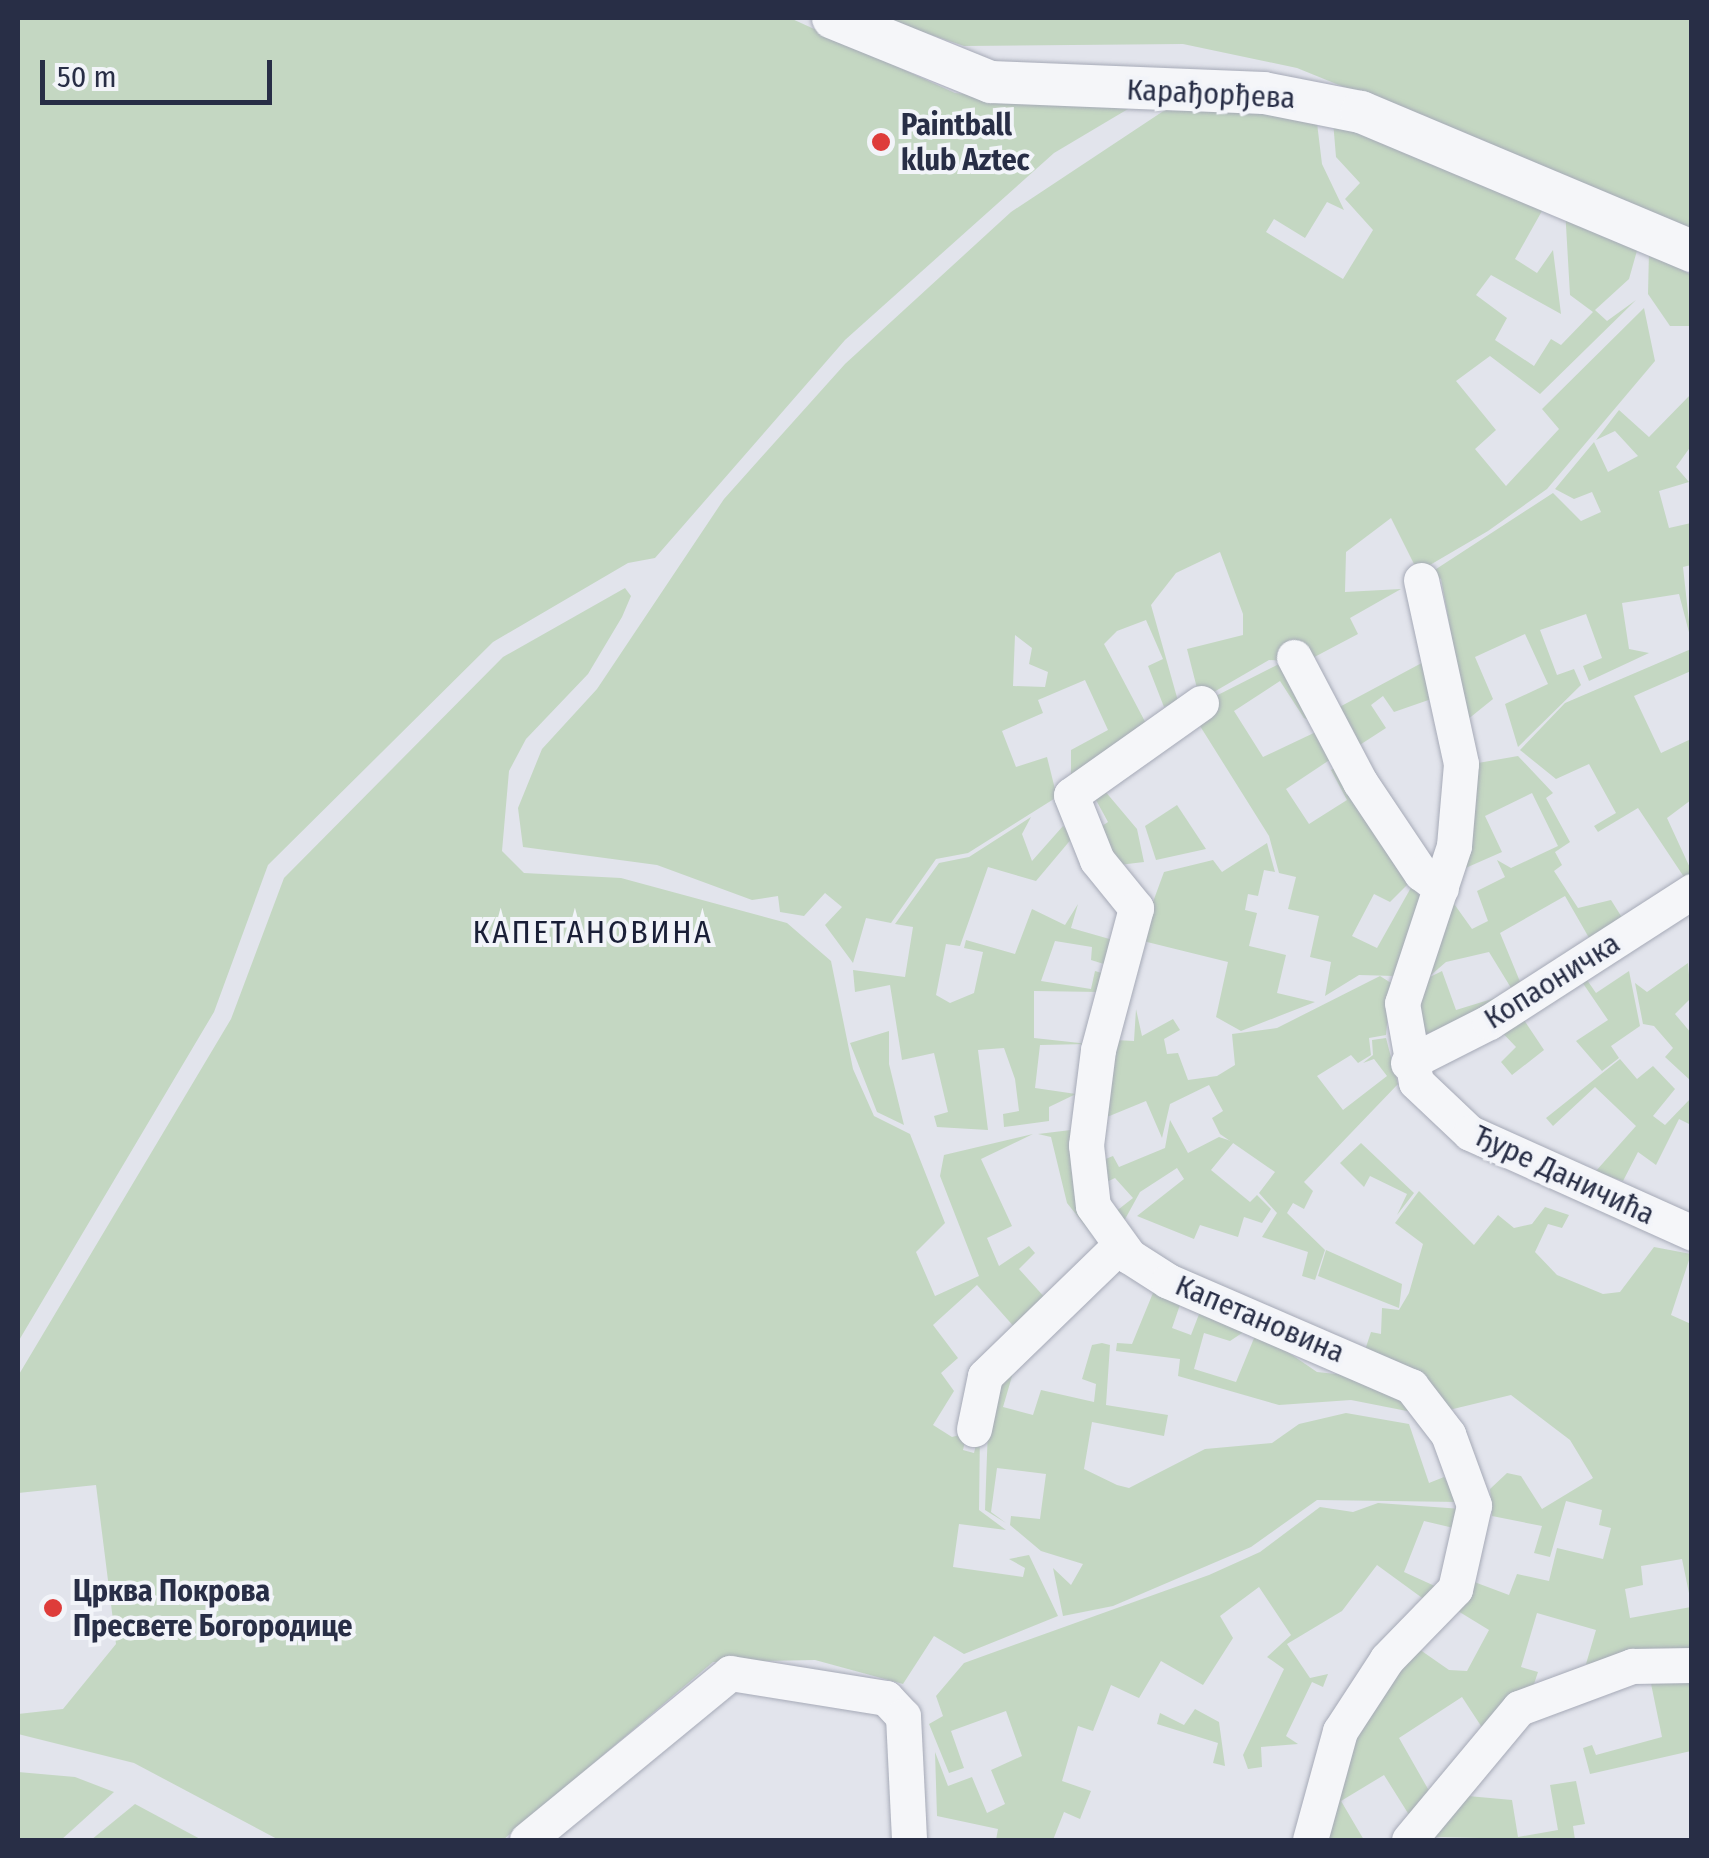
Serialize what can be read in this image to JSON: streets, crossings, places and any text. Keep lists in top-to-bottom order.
{
  "streets": {
    "street": [
      "Карађорђева",
      "Копаоничка",
      "Ђуре Даничића",
      "Капетановина"
    ]
  },
  "crossings": [
    ["Копаоничка", "Ђуре Даничића"]
  ],
  "districts": ["КАПЕТАНОВИНА"],
  "places": ["Paintball klub Aztec", "Црква Покрова Пресвете Богородице"],
  "scale_bar": "50 m"
}
